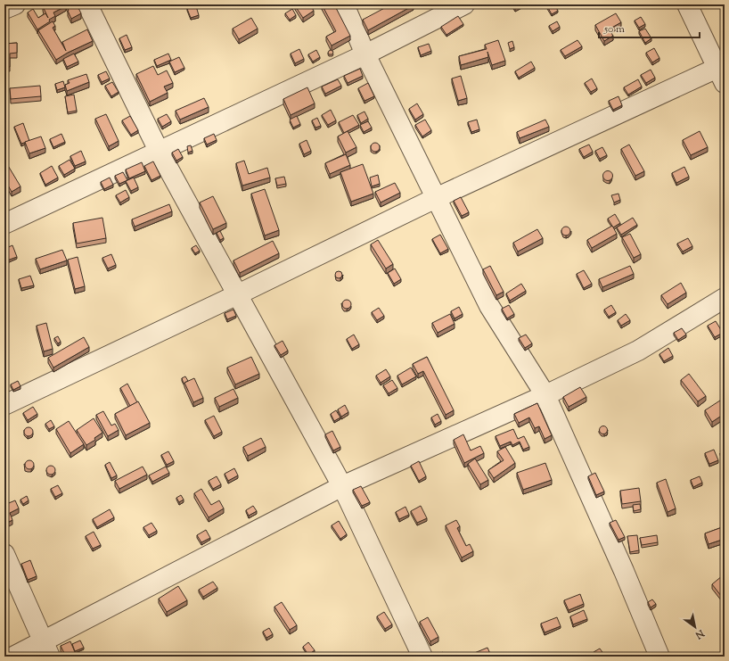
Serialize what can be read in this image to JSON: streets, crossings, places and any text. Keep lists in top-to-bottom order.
{
  "scale_bar": "50 m",
  "north": "bottom right"
}
